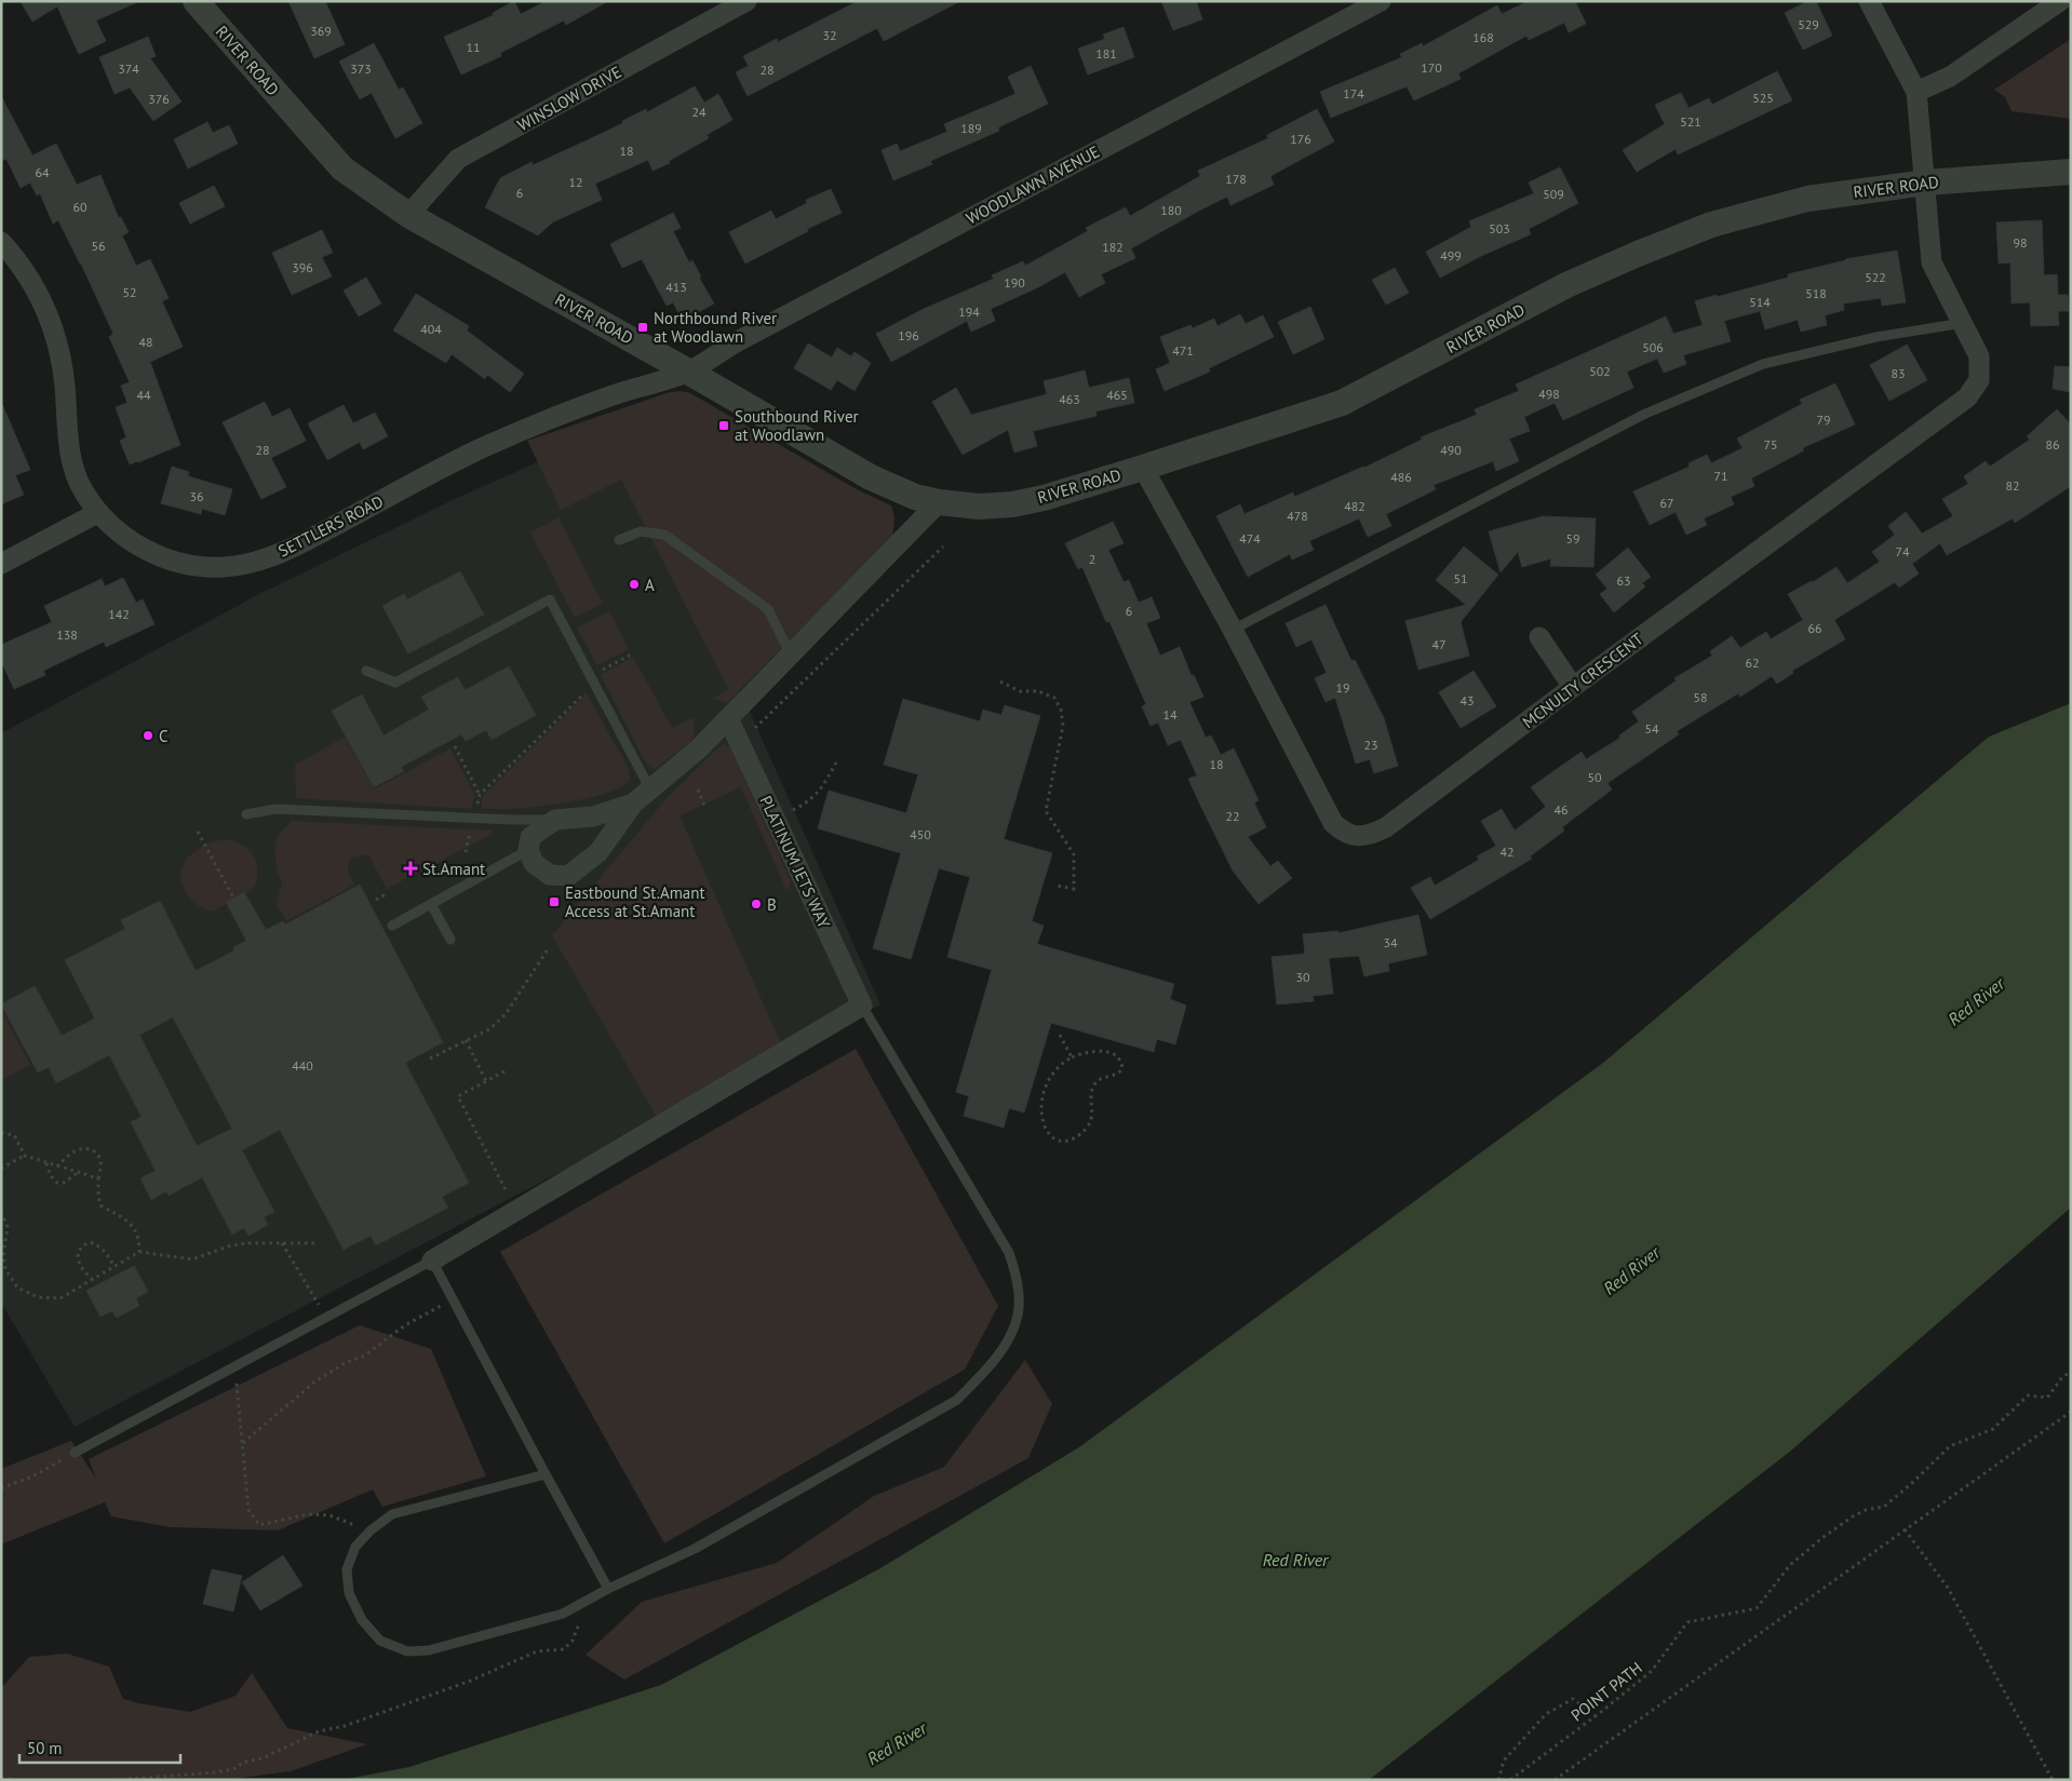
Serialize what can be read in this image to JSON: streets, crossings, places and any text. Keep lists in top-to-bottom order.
{
  "streets": {
    "street": [
      "RIVER ROAD",
      "WINSLOW DRIVE",
      "WOODLAWN AVENUE",
      "SETTLERS ROAD",
      "MCNULTY CRESCENT",
      "PLATINUM JETS WAY"
    ],
    "path": ["POINT PATH"]
  },
  "crossings": [
    ["RIVER ROAD", "WINSLOW DRIVE"],
    ["RIVER ROAD", "WOODLAWN AVENUE"],
    ["RIVER ROAD", "SETTLERS ROAD"],
    ["RIVER ROAD", "MCNULTY CRESCENT"],
    ["WOODLAWN AVENUE", "SETTLERS ROAD"]
  ],
  "water": ["Red River"],
  "places": {
    "transit": ["Northbound River at Woodlawn", "Southbound River at Woodlawn", "Eastbound St.Amant Access at St.Amant"],
    "other": ["A", "C", "B"],
    "health": ["St.Amant"]
  },
  "house_numbers": [
    "529",
    "369",
    "32",
    "168",
    "11",
    "181",
    "170",
    "374",
    "373",
    "28",
    "174",
    "525",
    "376",
    "24",
    "521",
    "189",
    "176",
    "18",
    "64",
    "178",
    "12",
    "6",
    "509",
    "60",
    "180",
    "503",
    "98",
    "56",
    "182",
    "499",
    "396",
    "522",
    "190",
    "413",
    "52",
    "518",
    "514",
    "194",
    "404",
    "196",
    "48",
    "506",
    "471",
    "502",
    "83",
    "498",
    "44",
    "465",
    "463",
    "79",
    "75",
    "86",
    "28",
    "490",
    "71",
    "486",
    "82",
    "36",
    "67",
    "482",
    "478",
    "474",
    "59",
    "74",
    "2",
    "51",
    "63",
    "6",
    "142",
    "66",
    "138",
    "47",
    "62",
    "19",
    "58",
    "43",
    "14",
    "54",
    "23",
    "18",
    "50",
    "46",
    "22",
    "450",
    "42",
    "34",
    "30",
    "440"
  ],
  "scale_bar": "50 m"
}
